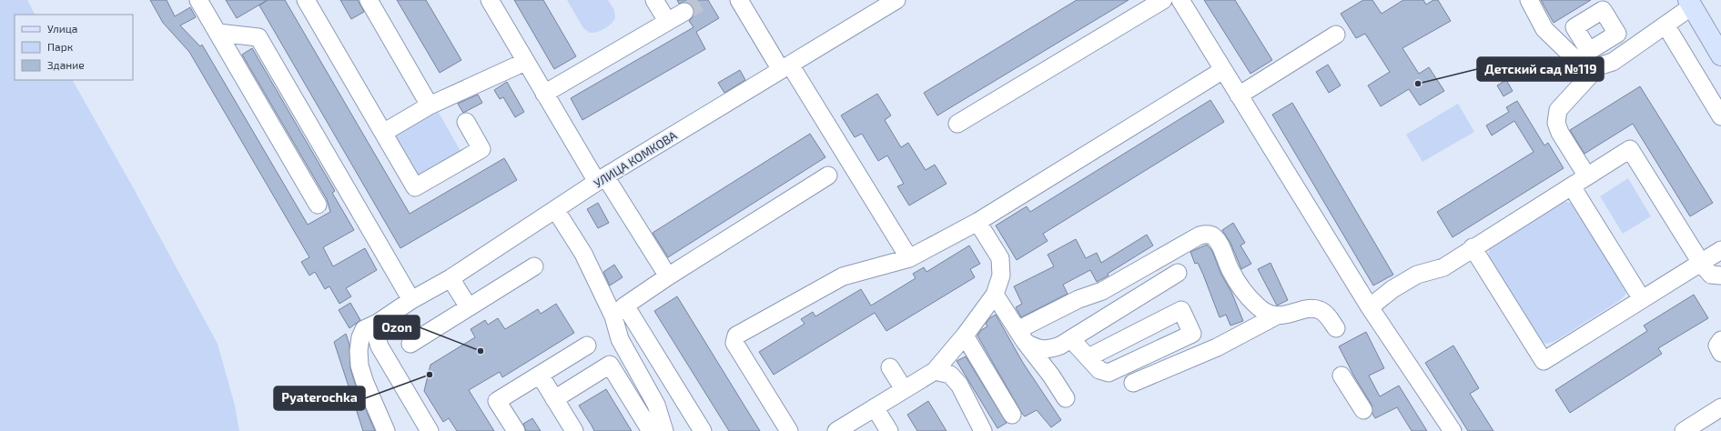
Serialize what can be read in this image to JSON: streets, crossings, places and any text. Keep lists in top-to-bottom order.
{
  "streets": {
    "street": ["УЛИЦА КОМКОВА"]
  },
  "places": ["Детский сад №119", "Ozon", "Pyaterochka"],
  "legend": ["Улица", "Парк", "Здание"]
}
